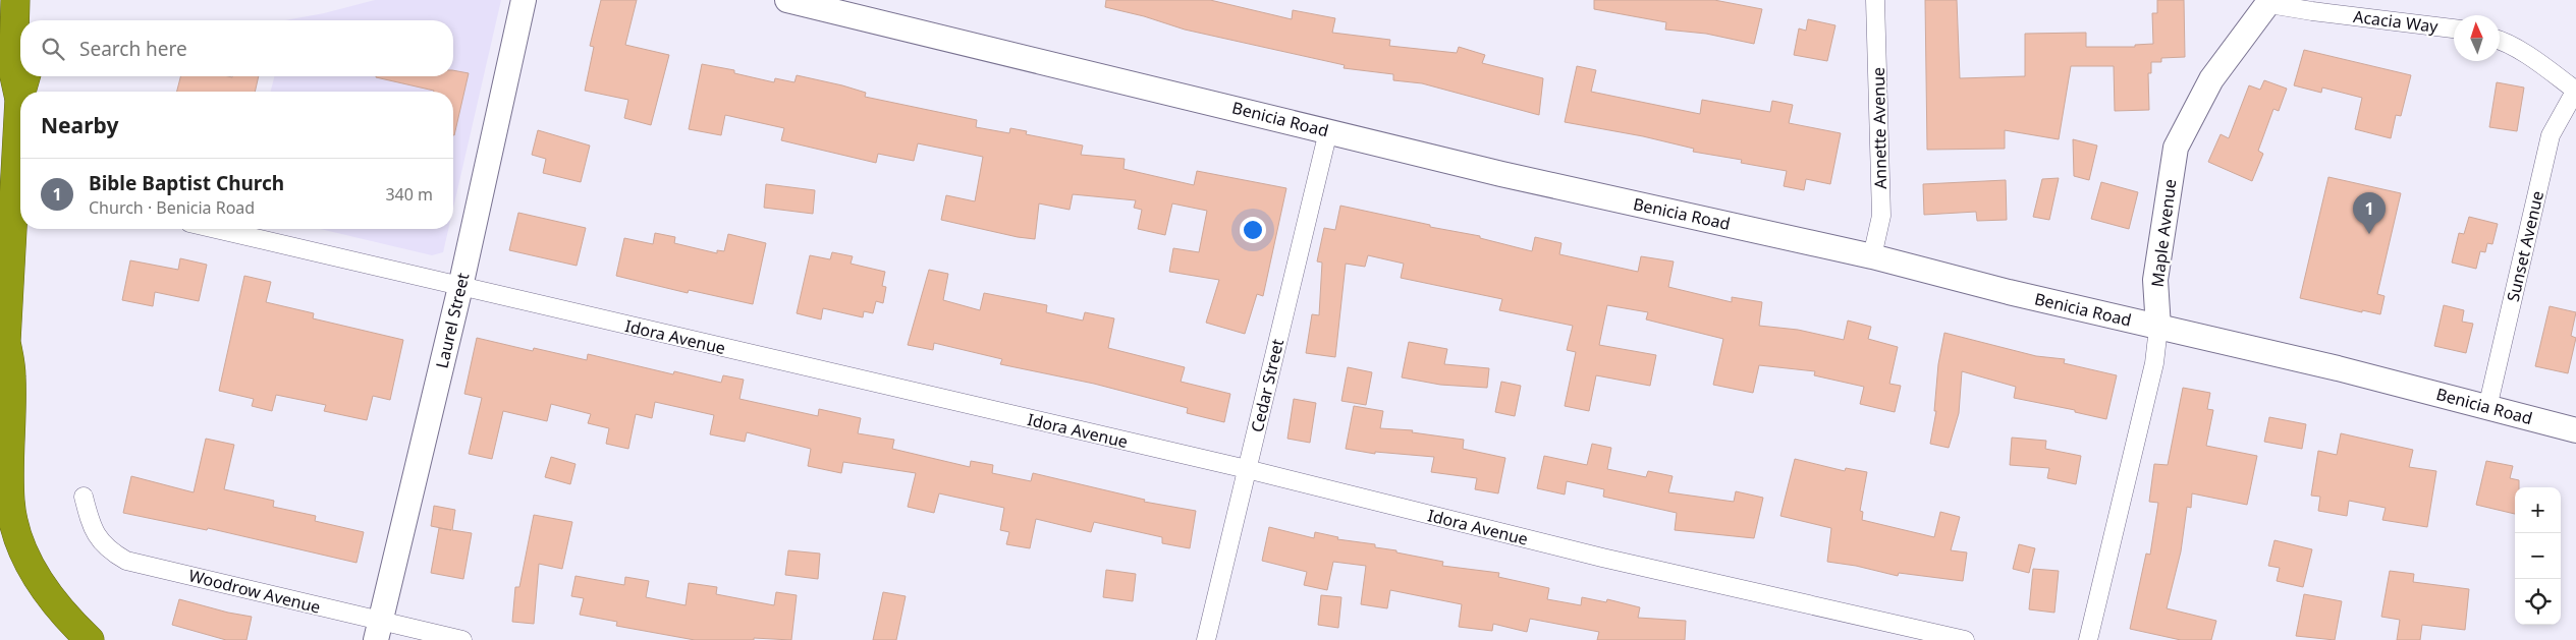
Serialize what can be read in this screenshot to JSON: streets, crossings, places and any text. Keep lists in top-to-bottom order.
{
  "streets": {
    "main road": ["Benicia Road", "Maple Avenue", "Laurel Street"],
    "street": [
      "Acacia Way",
      "Annette Avenue",
      "Sunset Avenue",
      "Idora Avenue",
      "Cedar Street",
      "Woodrow Avenue"
    ]
  },
  "crossings": [
    ["Acacia Way", "Maple Avenue"],
    ["Benicia Road", "Annette Avenue"],
    ["Benicia Road", "Maple Avenue"],
    ["Benicia Road", "Sunset Avenue"],
    ["Benicia Road", "Cedar Street"],
    ["Laurel Street", "Idora Avenue"],
    ["Laurel Street", "Woodrow Avenue"],
    ["Idora Avenue", "Cedar Street"]
  ],
  "north": "top",
  "page": {
    "search": "Search here",
    "heading": "Nearby",
    "list": [
      {
        "mark": "1",
        "name": "Bible Baptist Church",
        "note": "Church · Benicia Road",
        "value": "340 m"
      }
    ],
    "pins": "1",
    "map_buttons": ["+", "−"]
  }
}
